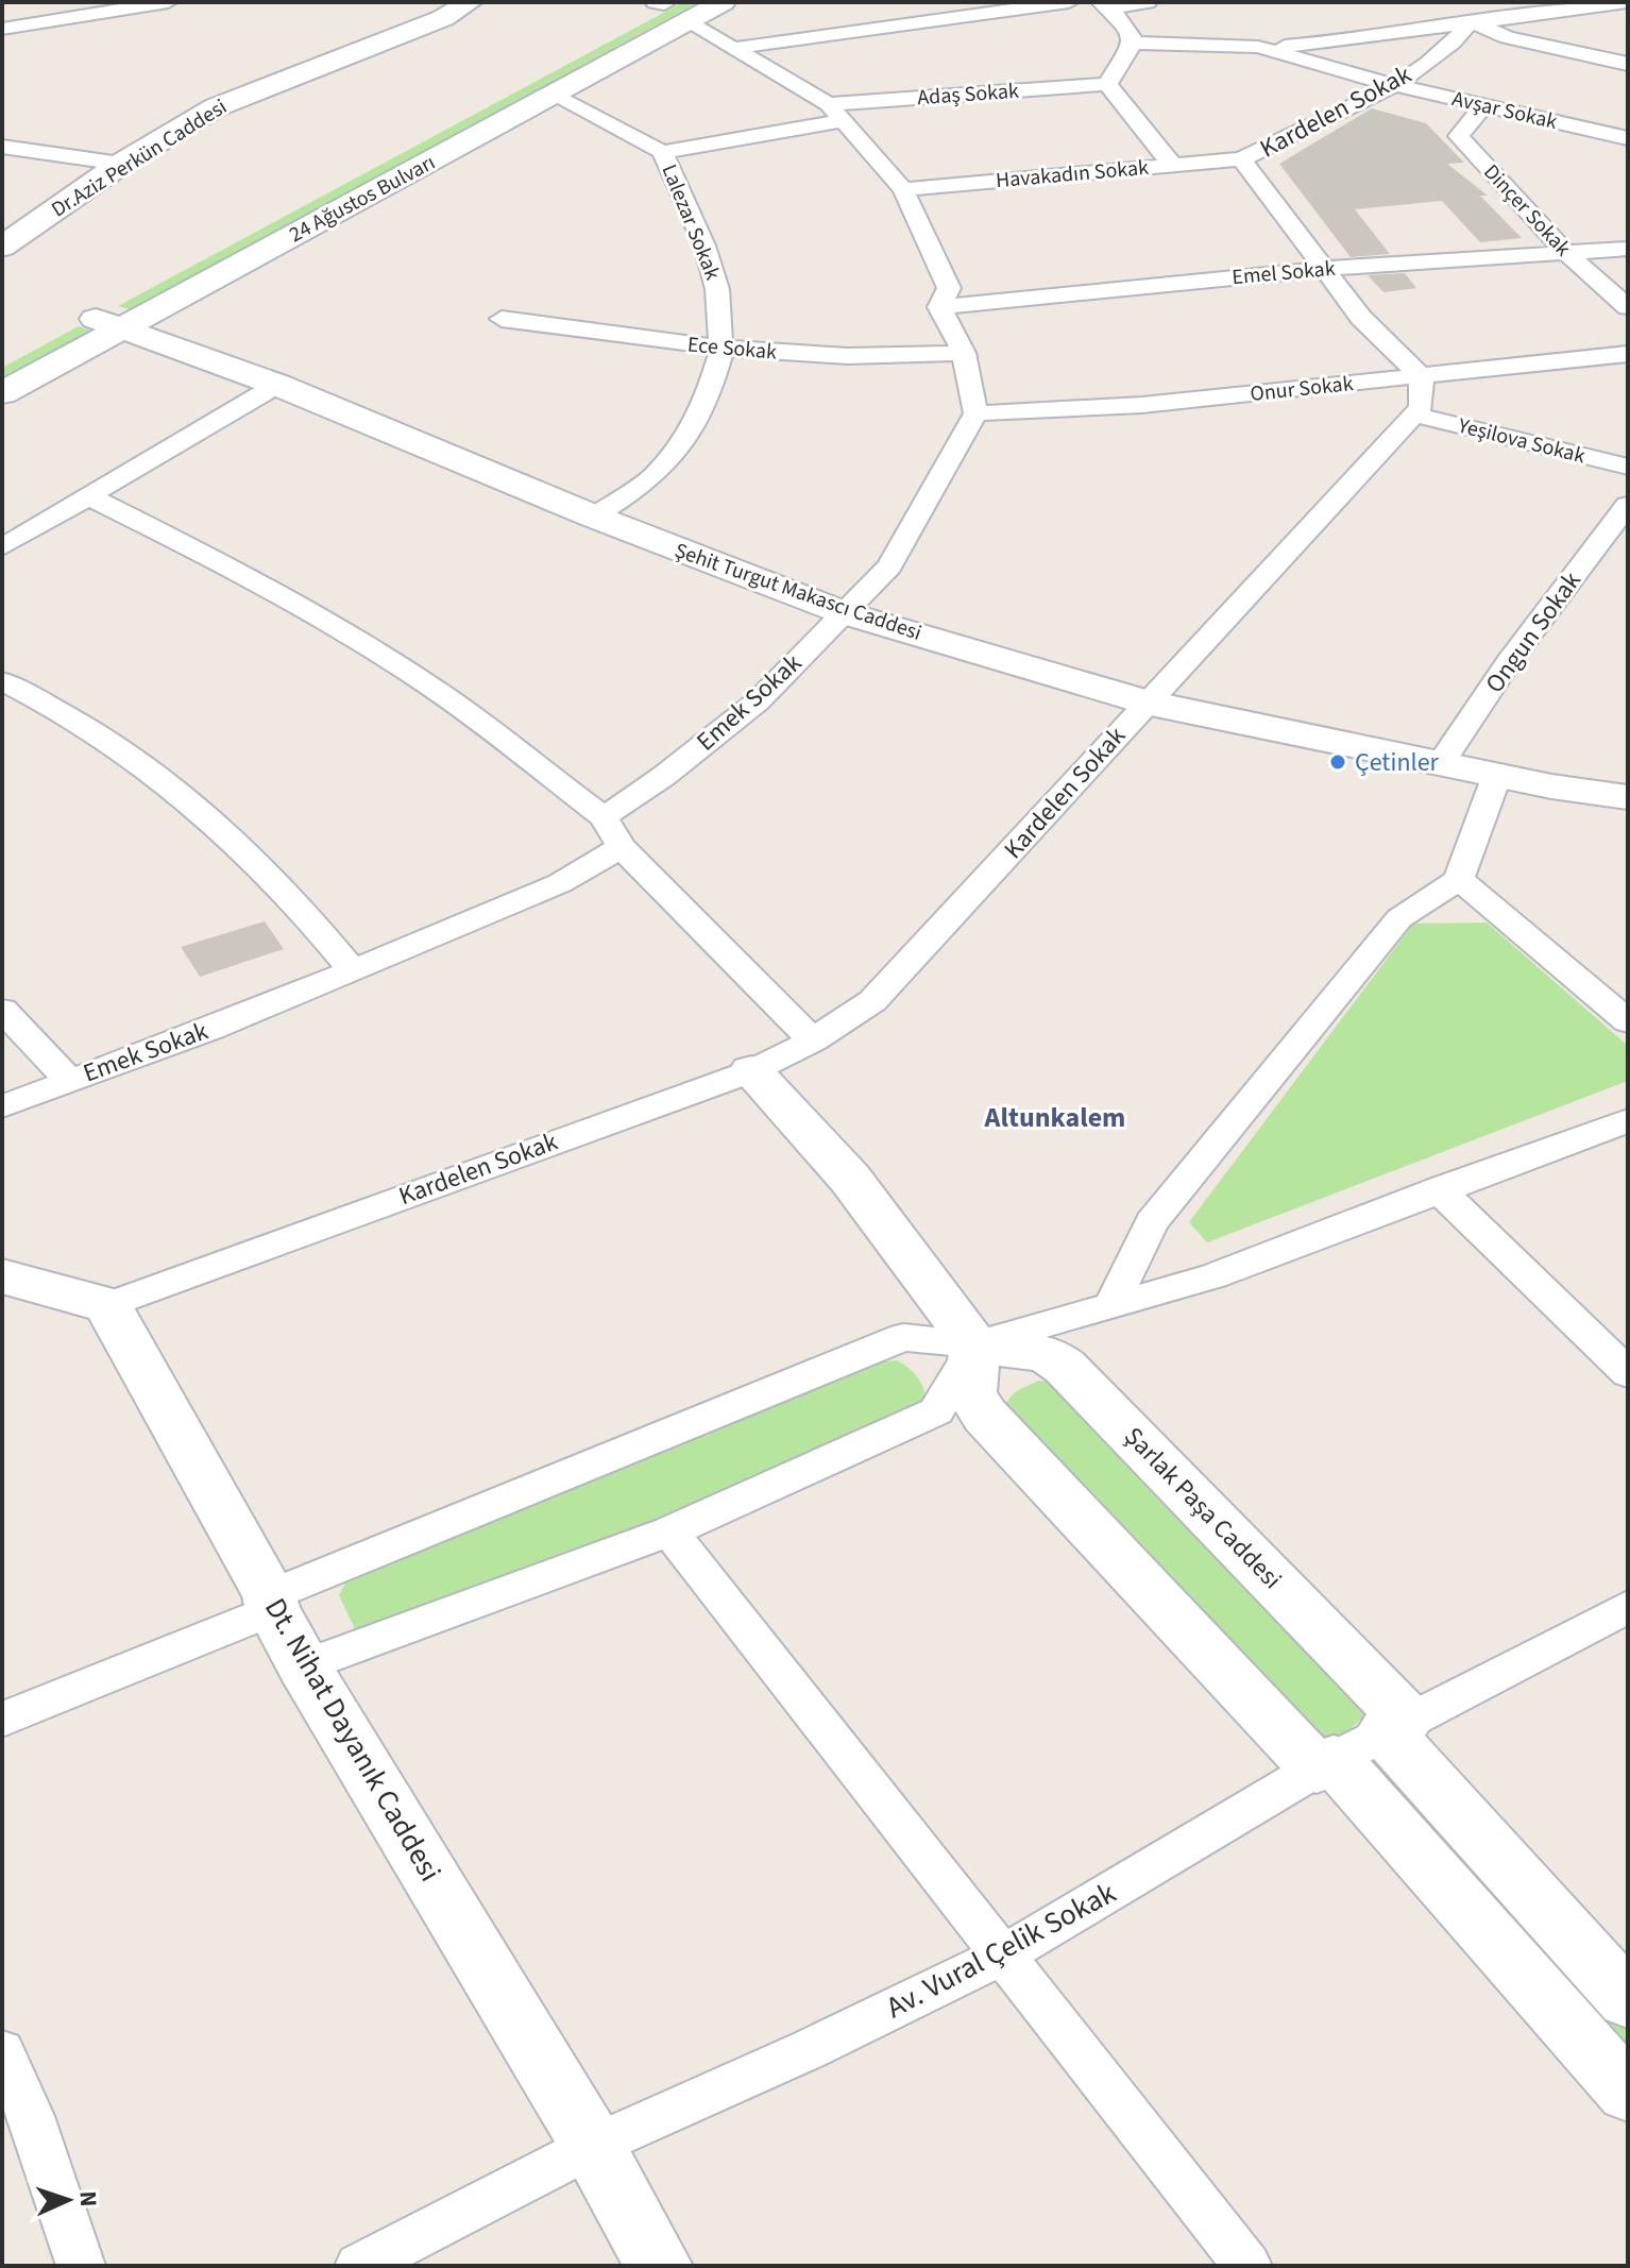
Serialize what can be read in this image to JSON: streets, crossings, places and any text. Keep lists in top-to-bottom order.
{
  "streets": {
    "street": [
      "Adaş Sokak",
      "Avşar Sokak",
      "Kardelen Sokak",
      "Dr.Aziz Perkün Caddesi",
      "Havakadın Sokak",
      "24 Ağustos Bulvarı",
      "Dinçer Sokak",
      "Lalezar Sokak",
      "Emel Sokak",
      "Ece Sokak",
      "Onur Sokak",
      "Yeşilova Sokak",
      "Şehit Turgut Makascı Caddesi",
      "Ongun Sokak",
      "Emek Sokak",
      "Şarlak Paşa Caddesi",
      "Dt. Nihat Dayanık Caddesi",
      "Av. Vural Çelik Sokak"
    ]
  },
  "crossings": [
    ["Adaş Sokak", "Lalezar Sokak"],
    ["Avşar Sokak", "Kardelen Sokak"],
    ["Avşar Sokak", "Dinçer Sokak"],
    ["Kardelen Sokak", "Havakadın Sokak"],
    ["Kardelen Sokak", "Emel Sokak"],
    ["Kardelen Sokak", "Onur Sokak"],
    ["Kardelen Sokak", "Yeşilova Sokak"],
    ["Kardelen Sokak", "Şehit Turgut Makascı Caddesi"],
    ["Kardelen Sokak", "Dt. Nihat Dayanık Caddesi"],
    ["24 Ağustos Bulvarı", "Lalezar Sokak"],
    ["24 Ağustos Bulvarı", "Şehit Turgut Makascı Caddesi"],
    ["Dinçer Sokak", "Emel Sokak"],
    ["Lalezar Sokak", "Ece Sokak"],
    ["Lalezar Sokak", "Şehit Turgut Makascı Caddesi"],
    ["Onur Sokak", "Emek Sokak"],
    ["Şehit Turgut Makascı Caddesi", "Ongun Sokak"],
    ["Şehit Turgut Makascı Caddesi", "Emek Sokak"],
    ["Şarlak Paşa Caddesi", "Av. Vural Çelik Sokak"],
    ["Dt. Nihat Dayanık Caddesi", "Av. Vural Çelik Sokak"]
  ],
  "districts": ["Altunkalem"],
  "places": ["Çetinler"],
  "north": "right"
}
